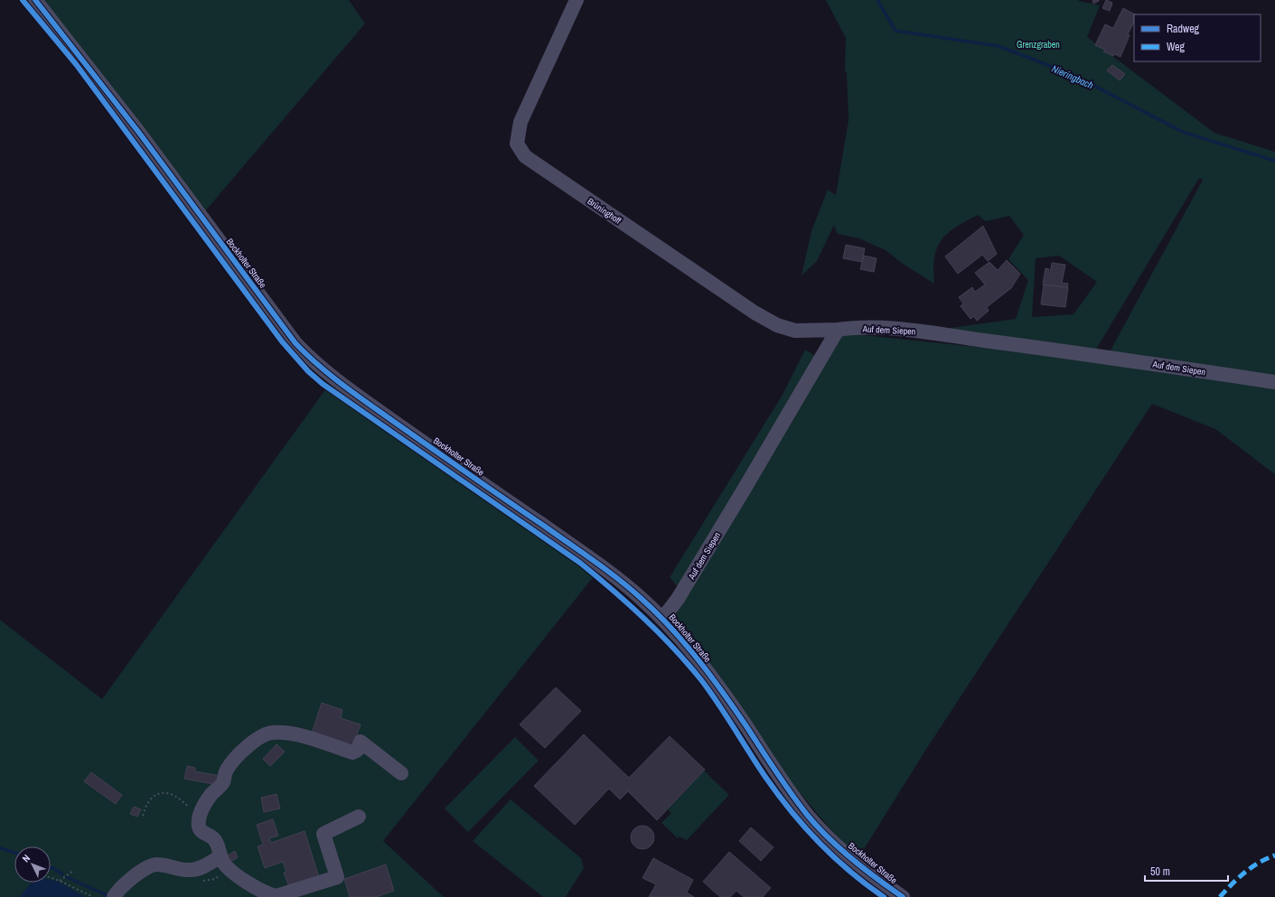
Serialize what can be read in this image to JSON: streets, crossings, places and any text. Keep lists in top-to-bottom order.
{
  "streets": {
    "street": ["Brüninghoff", "Bockholter Straße", "Auf dem Siepen"]
  },
  "crossings": [
    ["Brüninghoff", "Auf dem Siepen"],
    ["Bockholter Straße", "Auf dem Siepen"]
  ],
  "water": ["Nieringbach"],
  "parks": ["Grenzgraben"],
  "legend": ["Radweg", "Weg"],
  "scale_bar": "50 m",
  "north": "top left"
}
